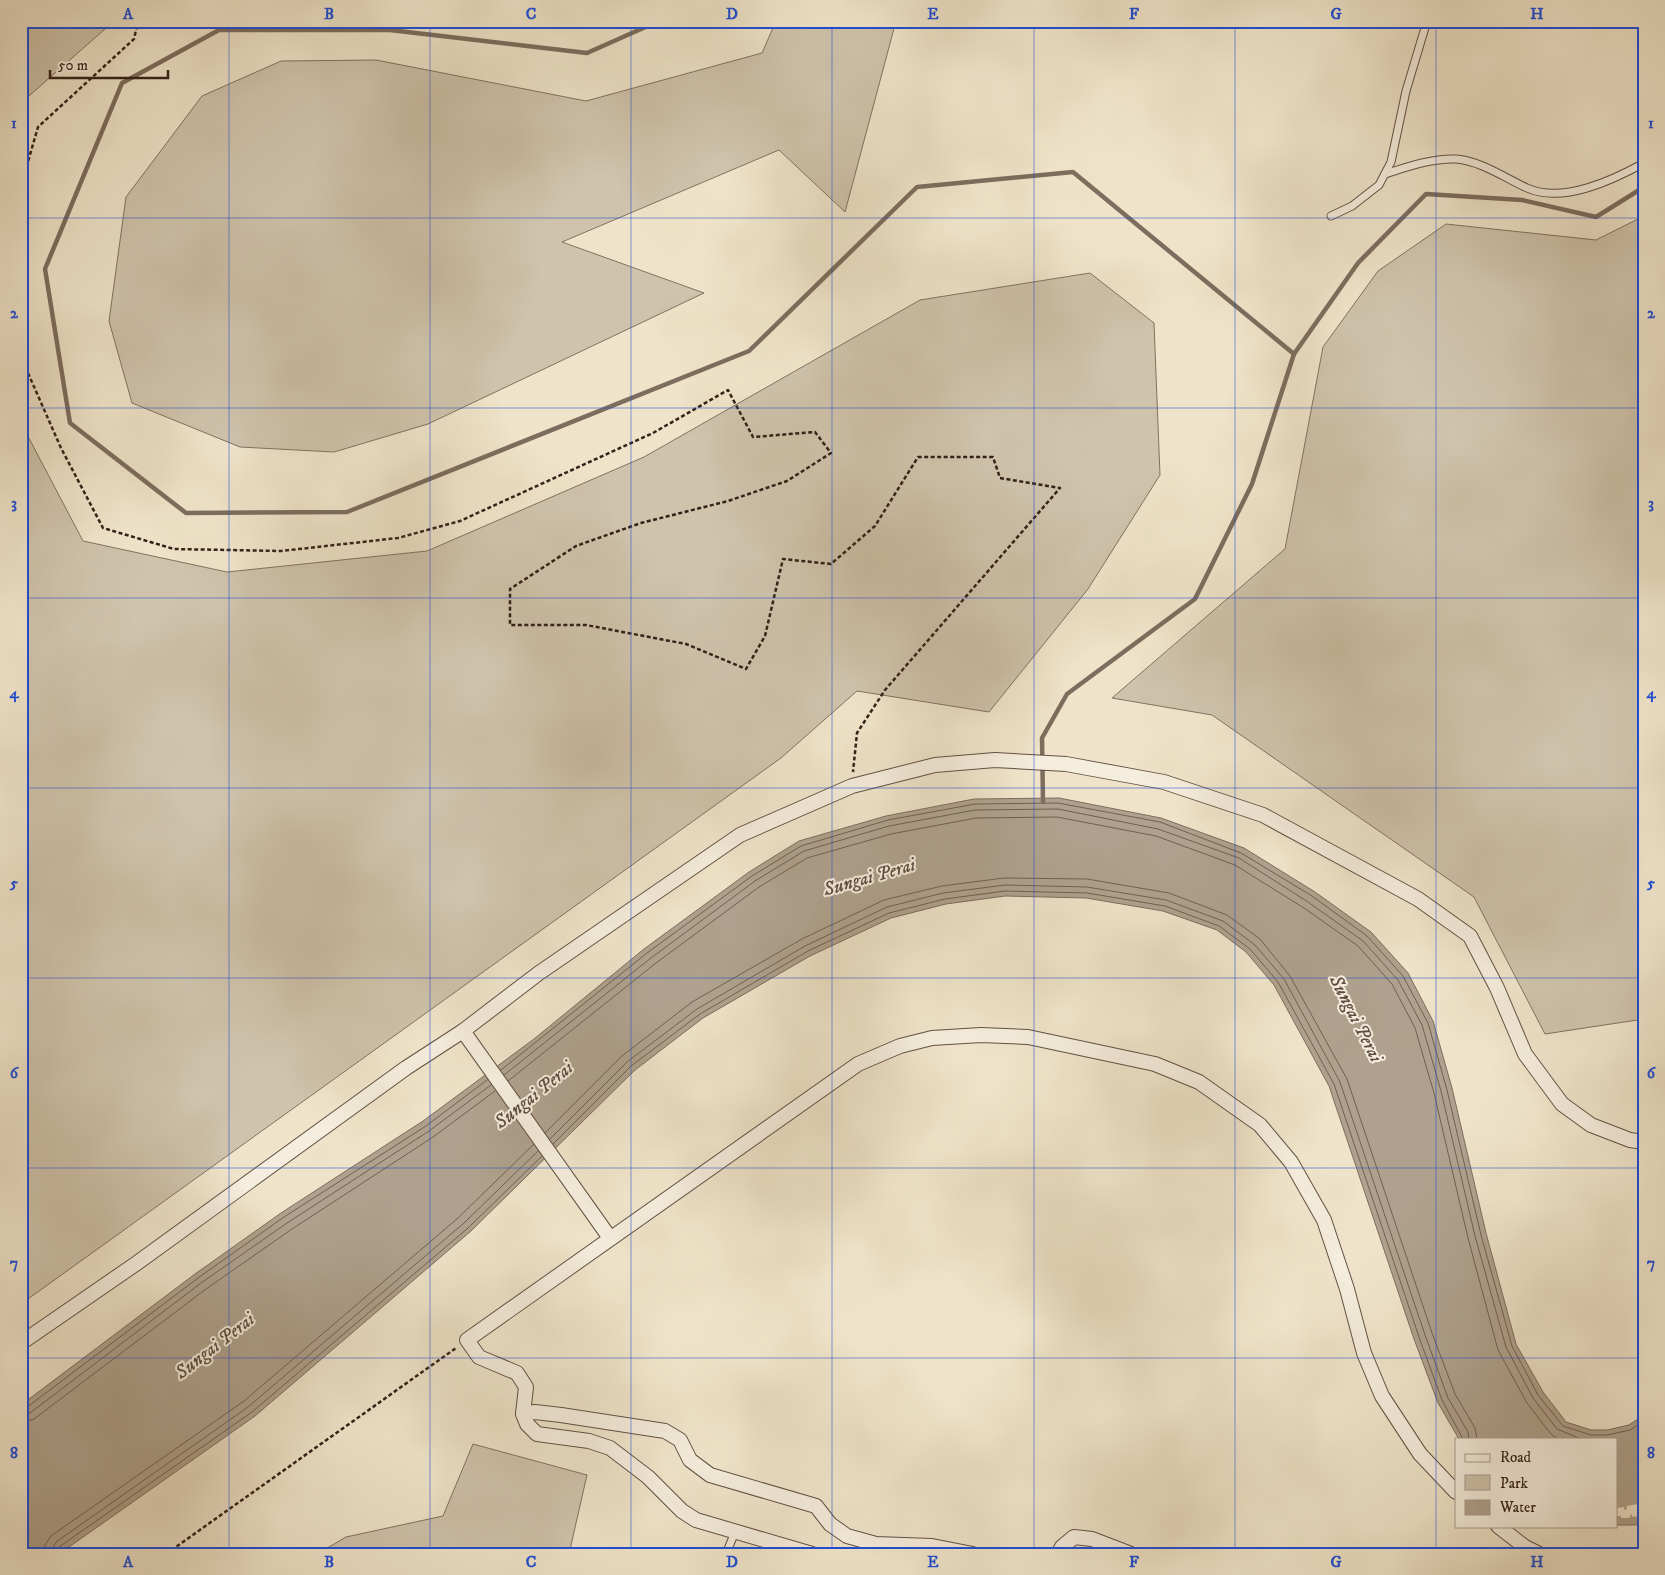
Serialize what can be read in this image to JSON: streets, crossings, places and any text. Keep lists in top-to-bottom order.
{
  "water": ["Sungai Perai"],
  "legend": ["Road", "Park", "Water"],
  "scale_bar": "50 m",
  "grid": {
    "columns": [
      "A",
      "B",
      "C",
      "D",
      "E",
      "F",
      "G",
      "H"
    ],
    "rows": [
      "1",
      "2",
      "3",
      "4",
      "5",
      "6",
      "7",
      "8"
    ]
  }
}
